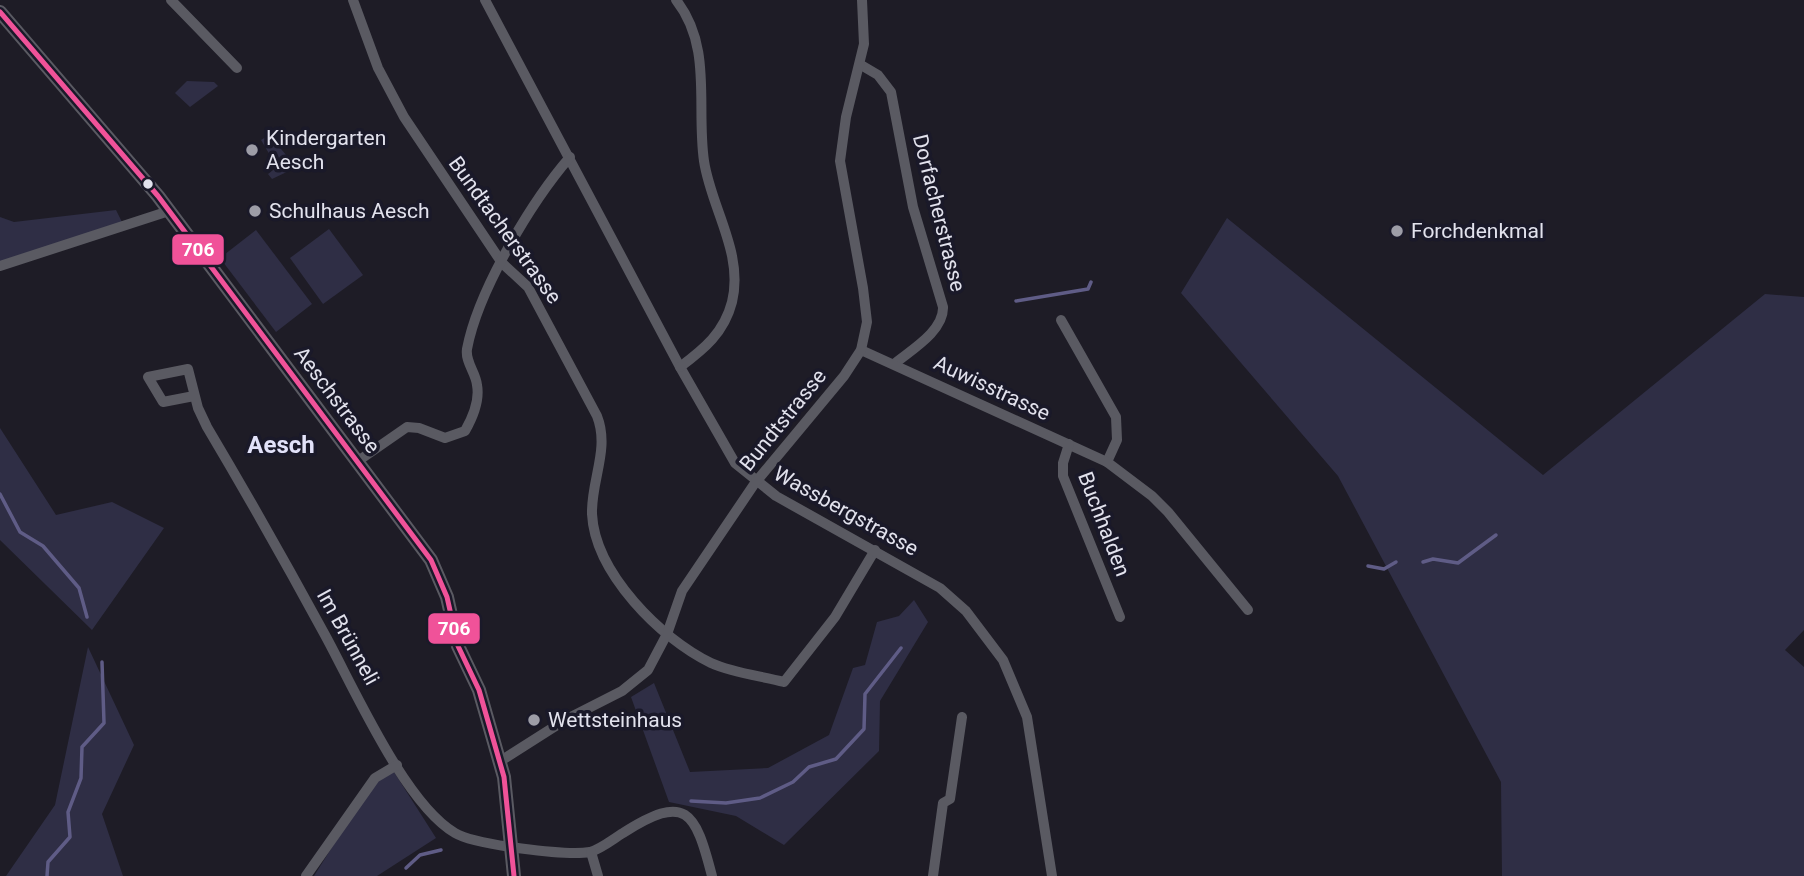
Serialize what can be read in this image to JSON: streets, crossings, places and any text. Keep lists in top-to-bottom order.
{
  "streets": {
    "main road": ["Aeschstrasse"],
    "street": [
      "Dorfacherstrasse",
      "Bundtacherstrasse",
      "Auwisstrasse",
      "Bundtstrasse",
      "Wassbergstrasse",
      "Buchhalden",
      "Im Brünneli"
    ]
  },
  "crossings": [
    ["Dorfacherstrasse", "Auwisstrasse"],
    ["Dorfacherstrasse", "Bundtstrasse"],
    ["Bundtacherstrasse", "Bundtstrasse"],
    ["Bundtacherstrasse", "Wassbergstrasse"],
    ["Auwisstrasse", "Bundtstrasse"],
    ["Auwisstrasse", "Buchhalden"],
    ["Aeschstrasse", "Bundtstrasse"],
    ["Aeschstrasse", "Im Brünneli"],
    ["Bundtstrasse", "Wassbergstrasse"]
  ],
  "districts": ["Aesch"],
  "places": [
    "Kindergarten Aesch",
    "Schulhaus Aesch",
    "Forchdenkmal",
    "Wettsteinhaus"
  ],
  "lines": ["transit line 706"]
}
